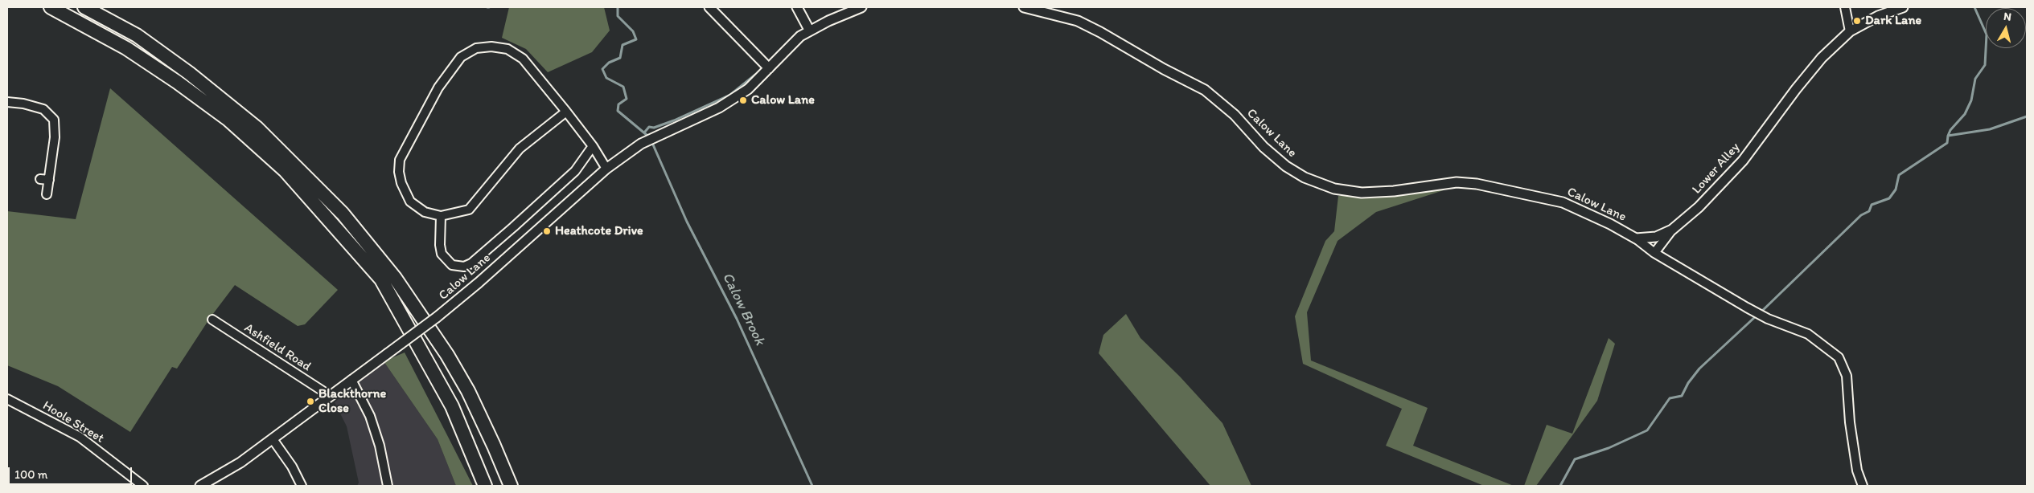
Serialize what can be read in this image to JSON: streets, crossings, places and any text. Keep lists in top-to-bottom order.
{
  "streets": {
    "street": [
      "Calow Lane",
      "Lower Alley",
      "Ashfield Road",
      "Hoole Street"
    ]
  },
  "crossings": [
    ["Calow Lane", "Lower Alley"],
    ["Calow Lane", "Ashfield Road"]
  ],
  "water": ["Calow Brook"],
  "places": [
    "Dark Lane",
    "Calow Lane",
    "Heathcote Drive",
    "Blackthorne Close"
  ],
  "scale_bar": "100 m",
  "north": "top"
}
